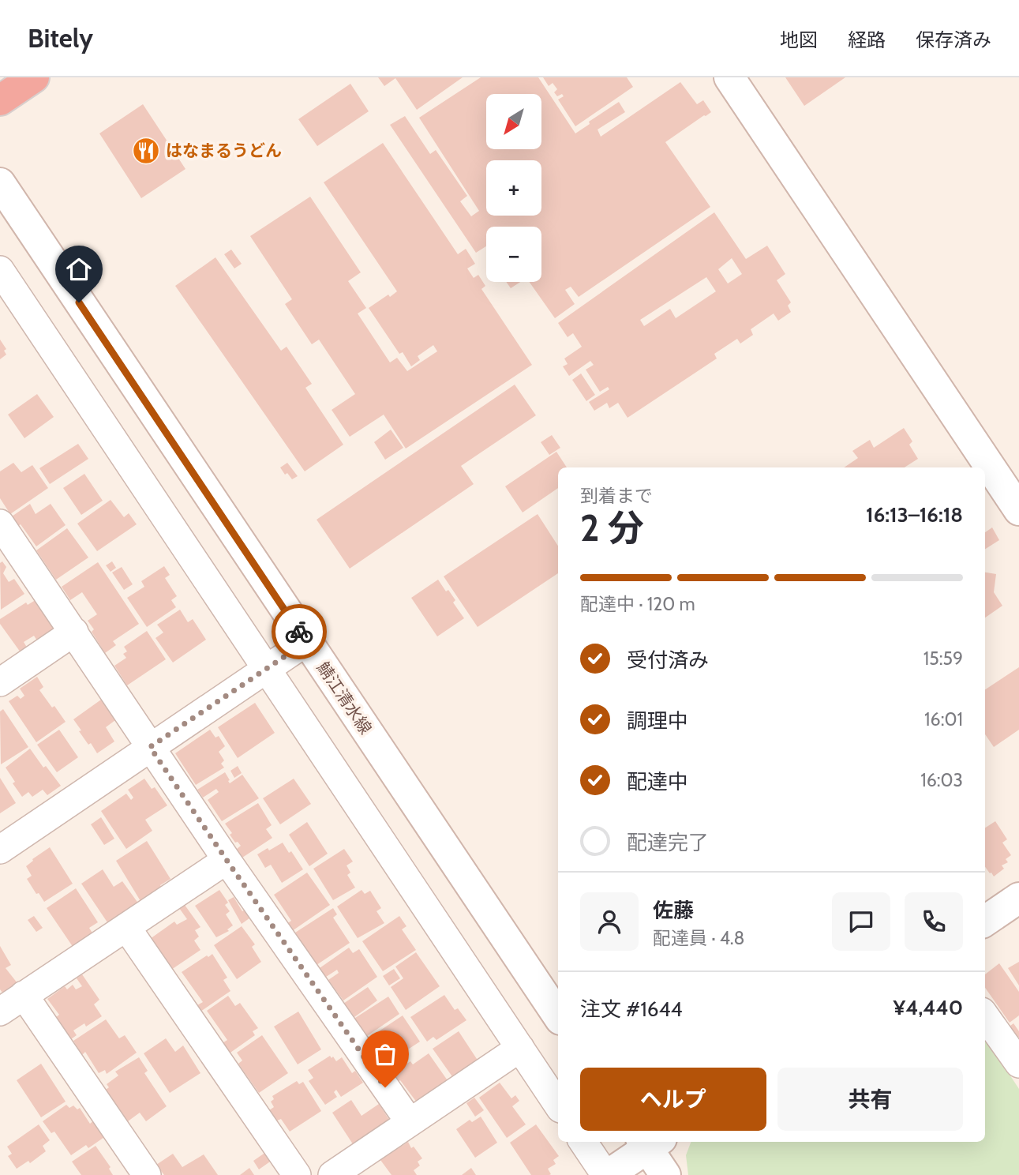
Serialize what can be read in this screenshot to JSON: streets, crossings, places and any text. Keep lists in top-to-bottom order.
{
  "streets": {
    "main road": ["鯖江清水線"]
  },
  "places": {
    "restaurant": ["はなまるうどん"]
  },
  "north": "bottom left",
  "page": {
    "header": "Bitely",
    "nav": ["地図", "経路", "保存済み"],
    "map_buttons": ["+", "−"],
    "heading": ["2 分", "到着まで", "16:13–16:18"],
    "panel": [
      "佐藤",
      "配達員 · 4.8",
      "注文 #1644",
      "¥4,440"
    ],
    "bar": "配達中 · 120 m",
    "list": [
      ["受付済み", "15:59"],
      ["調理中", "16:01"],
      ["配達中", "16:03"],
      "配達完了"
    ],
    "buttons": ["ヘルプ", "共有"]
  }
}
